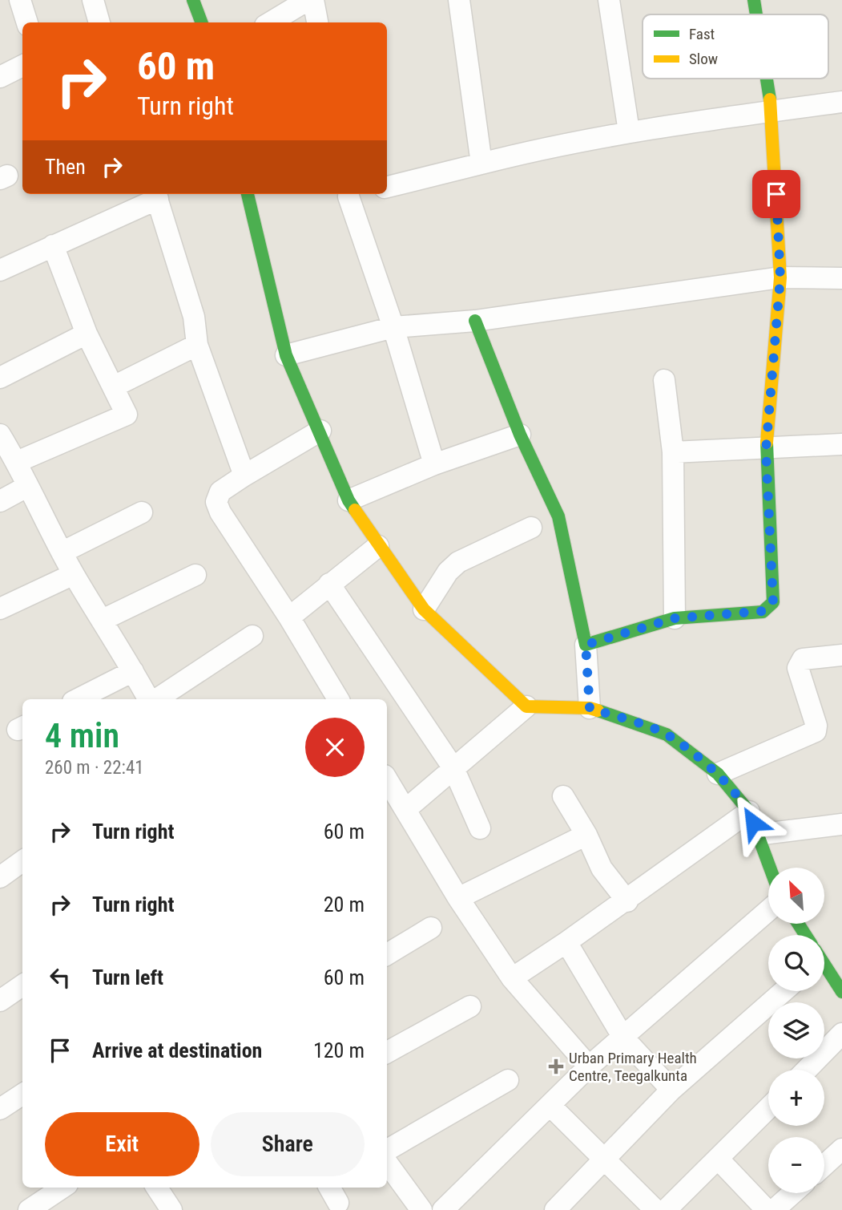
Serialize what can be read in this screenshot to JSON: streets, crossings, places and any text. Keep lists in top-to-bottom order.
{
  "places": {
    "health": ["Urban Primary Health Centre, Teegalkunta"]
  },
  "legend": ["Fast", "Slow"],
  "north": "top left",
  "page": {
    "turn": ["60 m", "Turn right"],
    "then": "Then",
    "heading": ["4 min", "260 m · 22:41"],
    "list": [
      {
        "name": "Turn right",
        "value": "60 m"
      },
      {
        "name": "Turn right",
        "value": "20 m"
      },
      {
        "name": "Turn left",
        "value": "60 m"
      },
      {
        "name": "Arrive at destination",
        "value": "120 m"
      }
    ],
    "map_buttons": ["+", "−"],
    "buttons": ["Exit", "Share"]
  }
}
